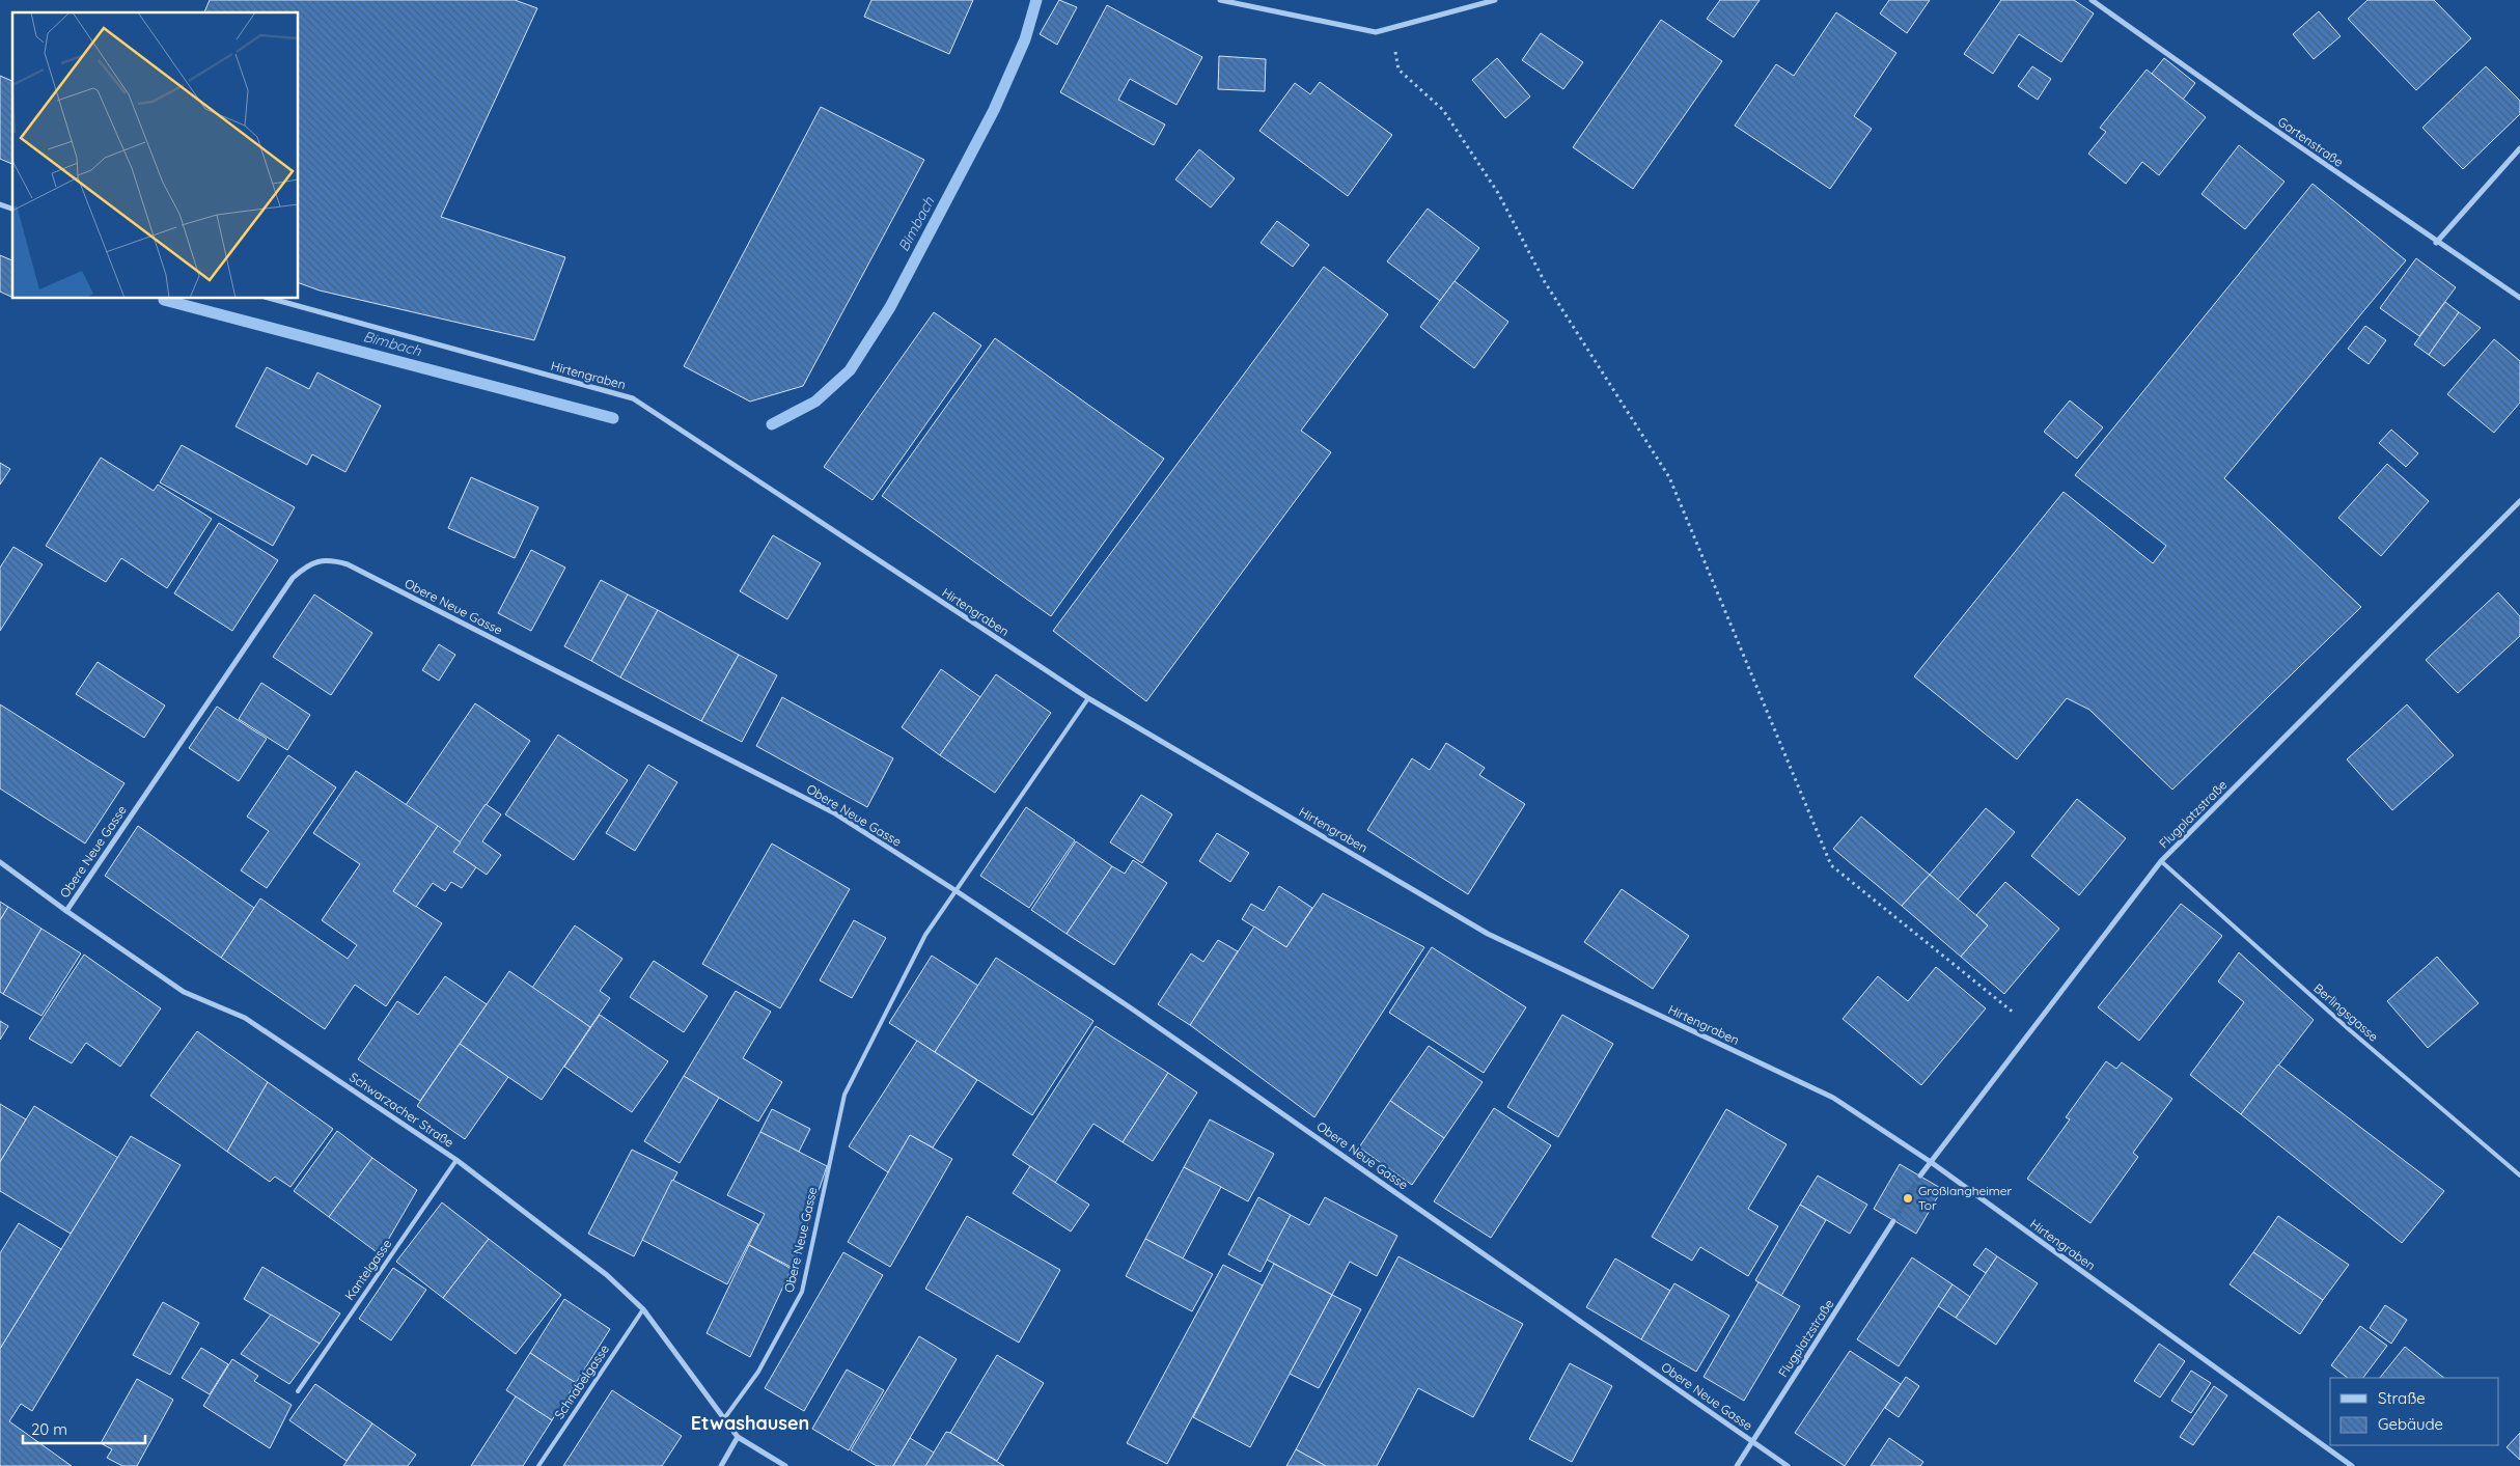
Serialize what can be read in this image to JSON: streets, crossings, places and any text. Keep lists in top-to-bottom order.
{
  "streets": {
    "street": [
      "Gartenstraße",
      "Hirtengraben",
      "Obere Neue Gasse",
      "Flugplatzstraße",
      "Schwarzacher Straße"
    ],
    "lane": ["Berlingsgasse", "Kantelgasse", "Schnabelgasse"]
  },
  "crossings": [
    ["Hirtengraben", "Obere Neue Gasse"],
    ["Hirtengraben", "Flugplatzstraße"],
    ["Obere Neue Gasse", "Flugplatzstraße"],
    ["Obere Neue Gasse", "Schwarzacher Straße"],
    ["Flugplatzstraße", "Berlingsgasse"],
    ["Schwarzacher Straße", "Kantelgasse"],
    ["Schwarzacher Straße", "Schnabelgasse"]
  ],
  "districts": ["Etwashausen"],
  "water": ["Bimbach"],
  "places": ["Großlangheimer Tor"],
  "legend": ["Straße", "Gebäude"],
  "scale_bar": "20 m"
}
